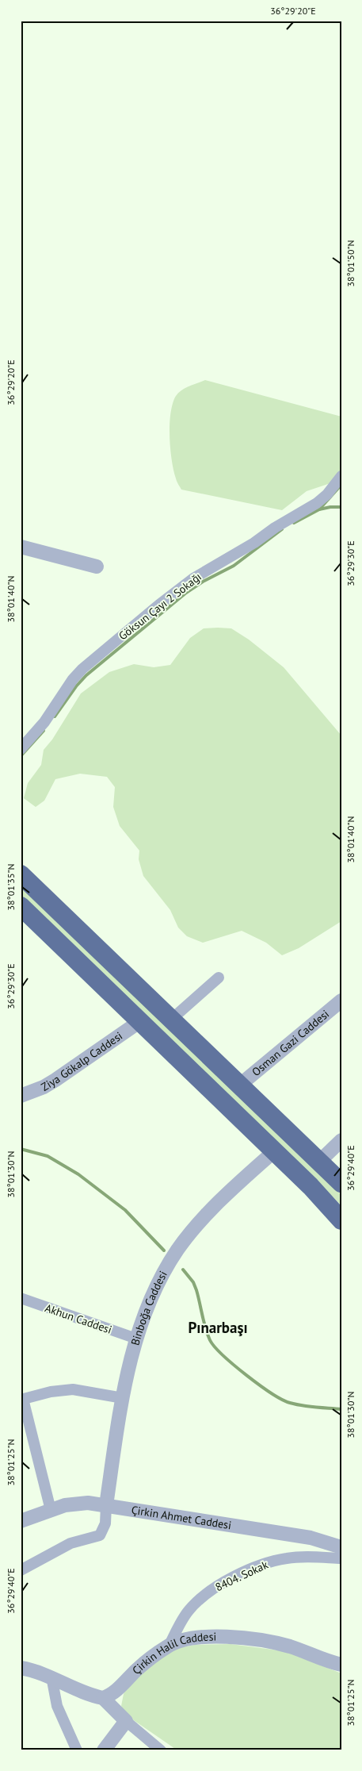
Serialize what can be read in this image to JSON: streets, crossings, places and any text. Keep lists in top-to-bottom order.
{
  "streets": {
    "street": [
      "Göksun Çayı 2 Sokağı",
      "Osman Gazi Caddesi",
      "Ziya Gökalp Caddesi",
      "Binboğa Caddesi",
      "Akhun Caddesi",
      "Çirkin Ahmet Caddesi",
      "8404. Sokak",
      "Çirkin Halil Caddesi"
    ]
  },
  "crossings": [
    ["Binboğa Caddesi", "Akhun Caddesi"],
    ["Binboğa Caddesi", "Çirkin Ahmet Caddesi"],
    ["8404. Sokak", "Çirkin Halil Caddesi"]
  ],
  "districts": ["Pınarbaşı"],
  "coordinates": [
    "36°29'20\"E",
    "38°01'50\"N",
    "36°29'30\"E",
    "38°01'40\"N",
    "38°01'35\"N",
    "36°29'40\"E",
    "38°01'30\"N",
    "38°01'25\"N"
  ]
}
